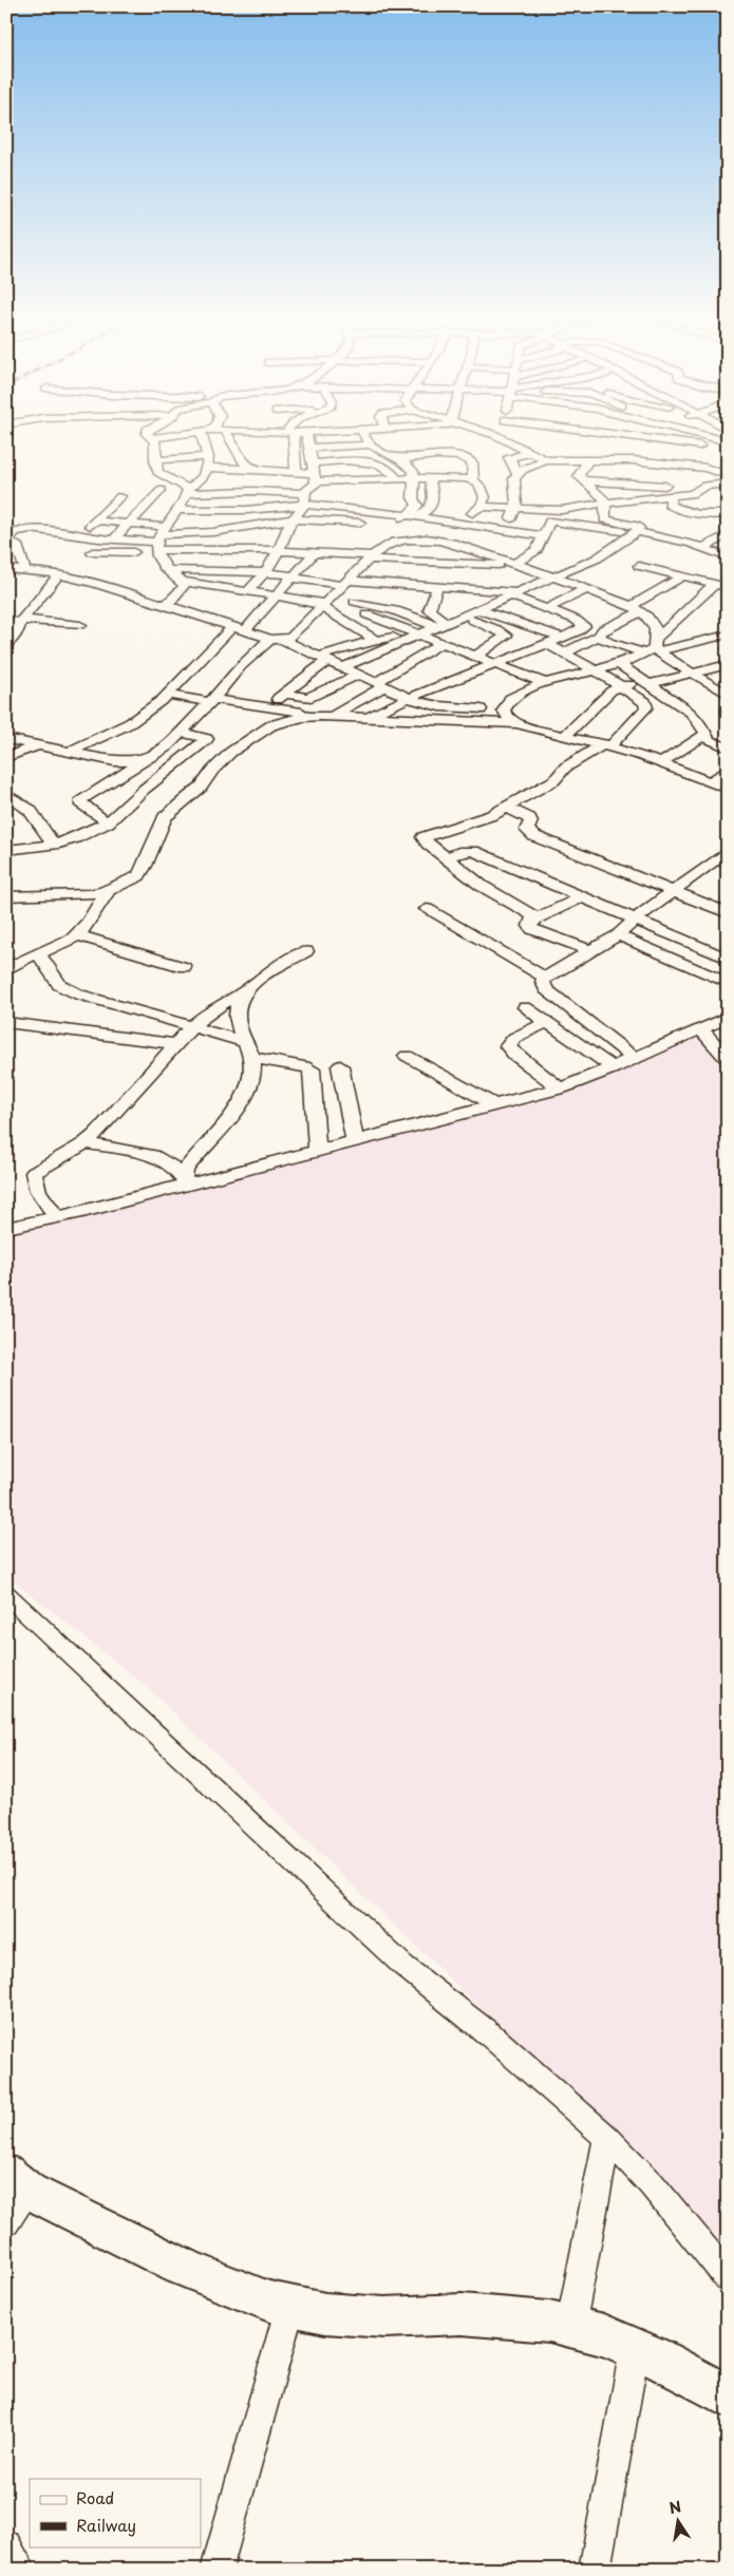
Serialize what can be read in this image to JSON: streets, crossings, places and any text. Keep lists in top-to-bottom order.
{
  "legend": ["Road", "Railway"],
  "north": "top"
}
